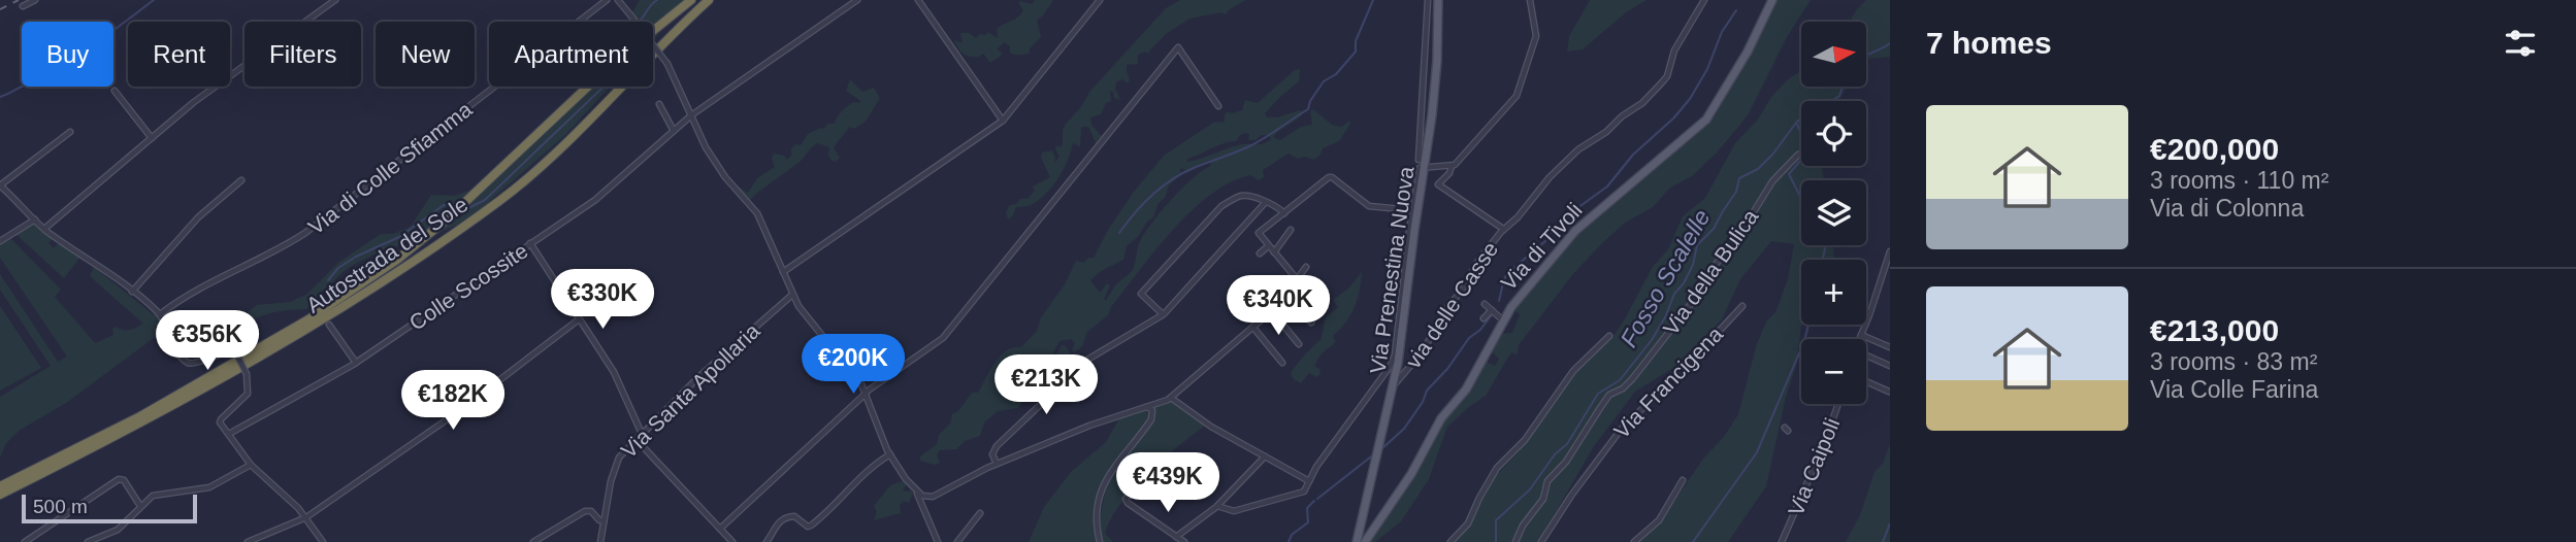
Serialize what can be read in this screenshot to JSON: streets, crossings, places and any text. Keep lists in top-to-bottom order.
{
  "streets": {
    "highway": ["Autostrada del Sole"],
    "main road": ["Via di Tivoli", "Via Prenestina Nuova"],
    "street": [
      "Via di Colle Sfiamma",
      "Via della Bulica",
      "Colle Scossite",
      "via delle Casse",
      "Via Francigena",
      "Via Santa Apollaria",
      "Via Caipoli"
    ]
  },
  "crossings": [
    ["Via Prenestina Nuova", "via delle Casse"]
  ],
  "water": ["Fosso Scalelle"],
  "scale_bar": "500 m",
  "north": "right",
  "page": {
    "heading": "7 homes",
    "map_buttons": ["+", "−"],
    "chip": [
      "Buy",
      "Rent",
      "Filters",
      "New",
      "Apartment"
    ],
    "list": [
      {
        "name": "€200,000",
        "note": "3 rooms · 110 m² · Via di Colonna"
      },
      {
        "name": "€213,000",
        "note": "3 rooms · 83 m² · Via Colle Farina"
      }
    ],
    "price": [
      "€330K",
      "€340K",
      "€356K",
      "€200K",
      "€213K",
      "€182K",
      "€439K"
    ],
    "scale": "500 m"
  }
}
